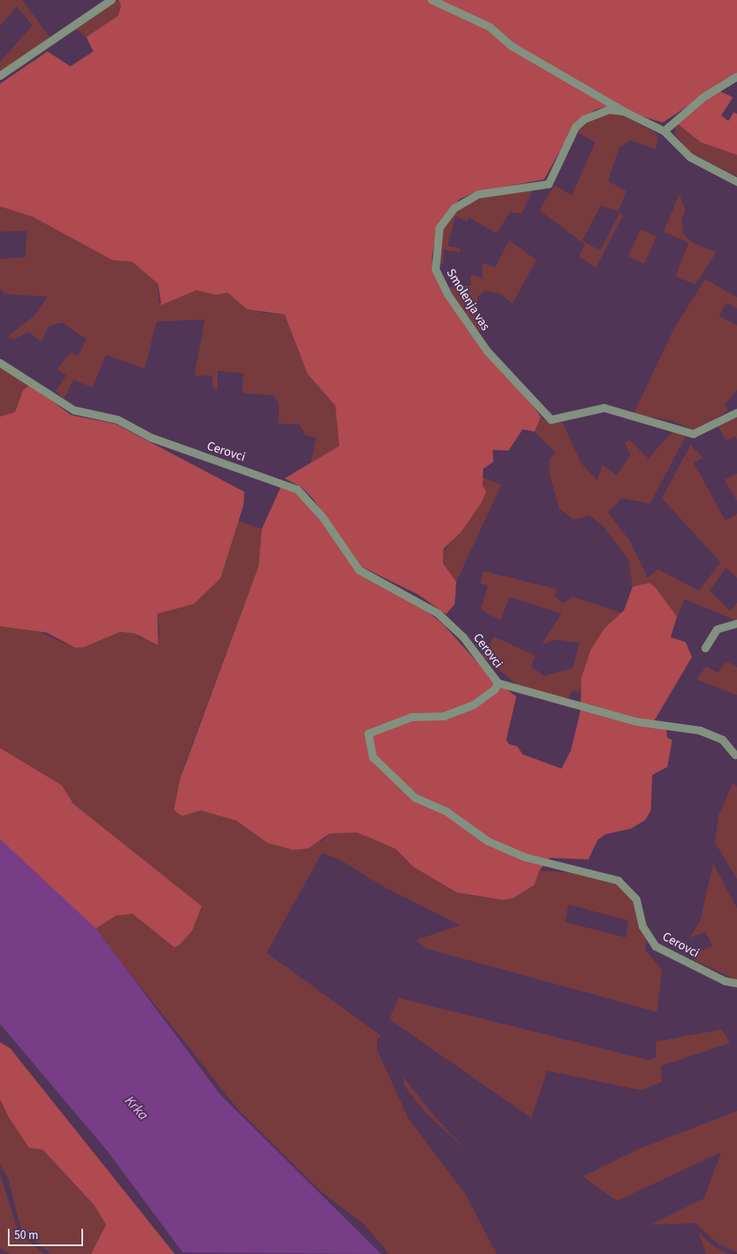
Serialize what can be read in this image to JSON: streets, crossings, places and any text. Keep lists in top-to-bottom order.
{
  "streets": {
    "street": ["Smolenja vas", "Cerovci"]
  },
  "water": ["Krka"],
  "scale_bar": "50 m"
}
